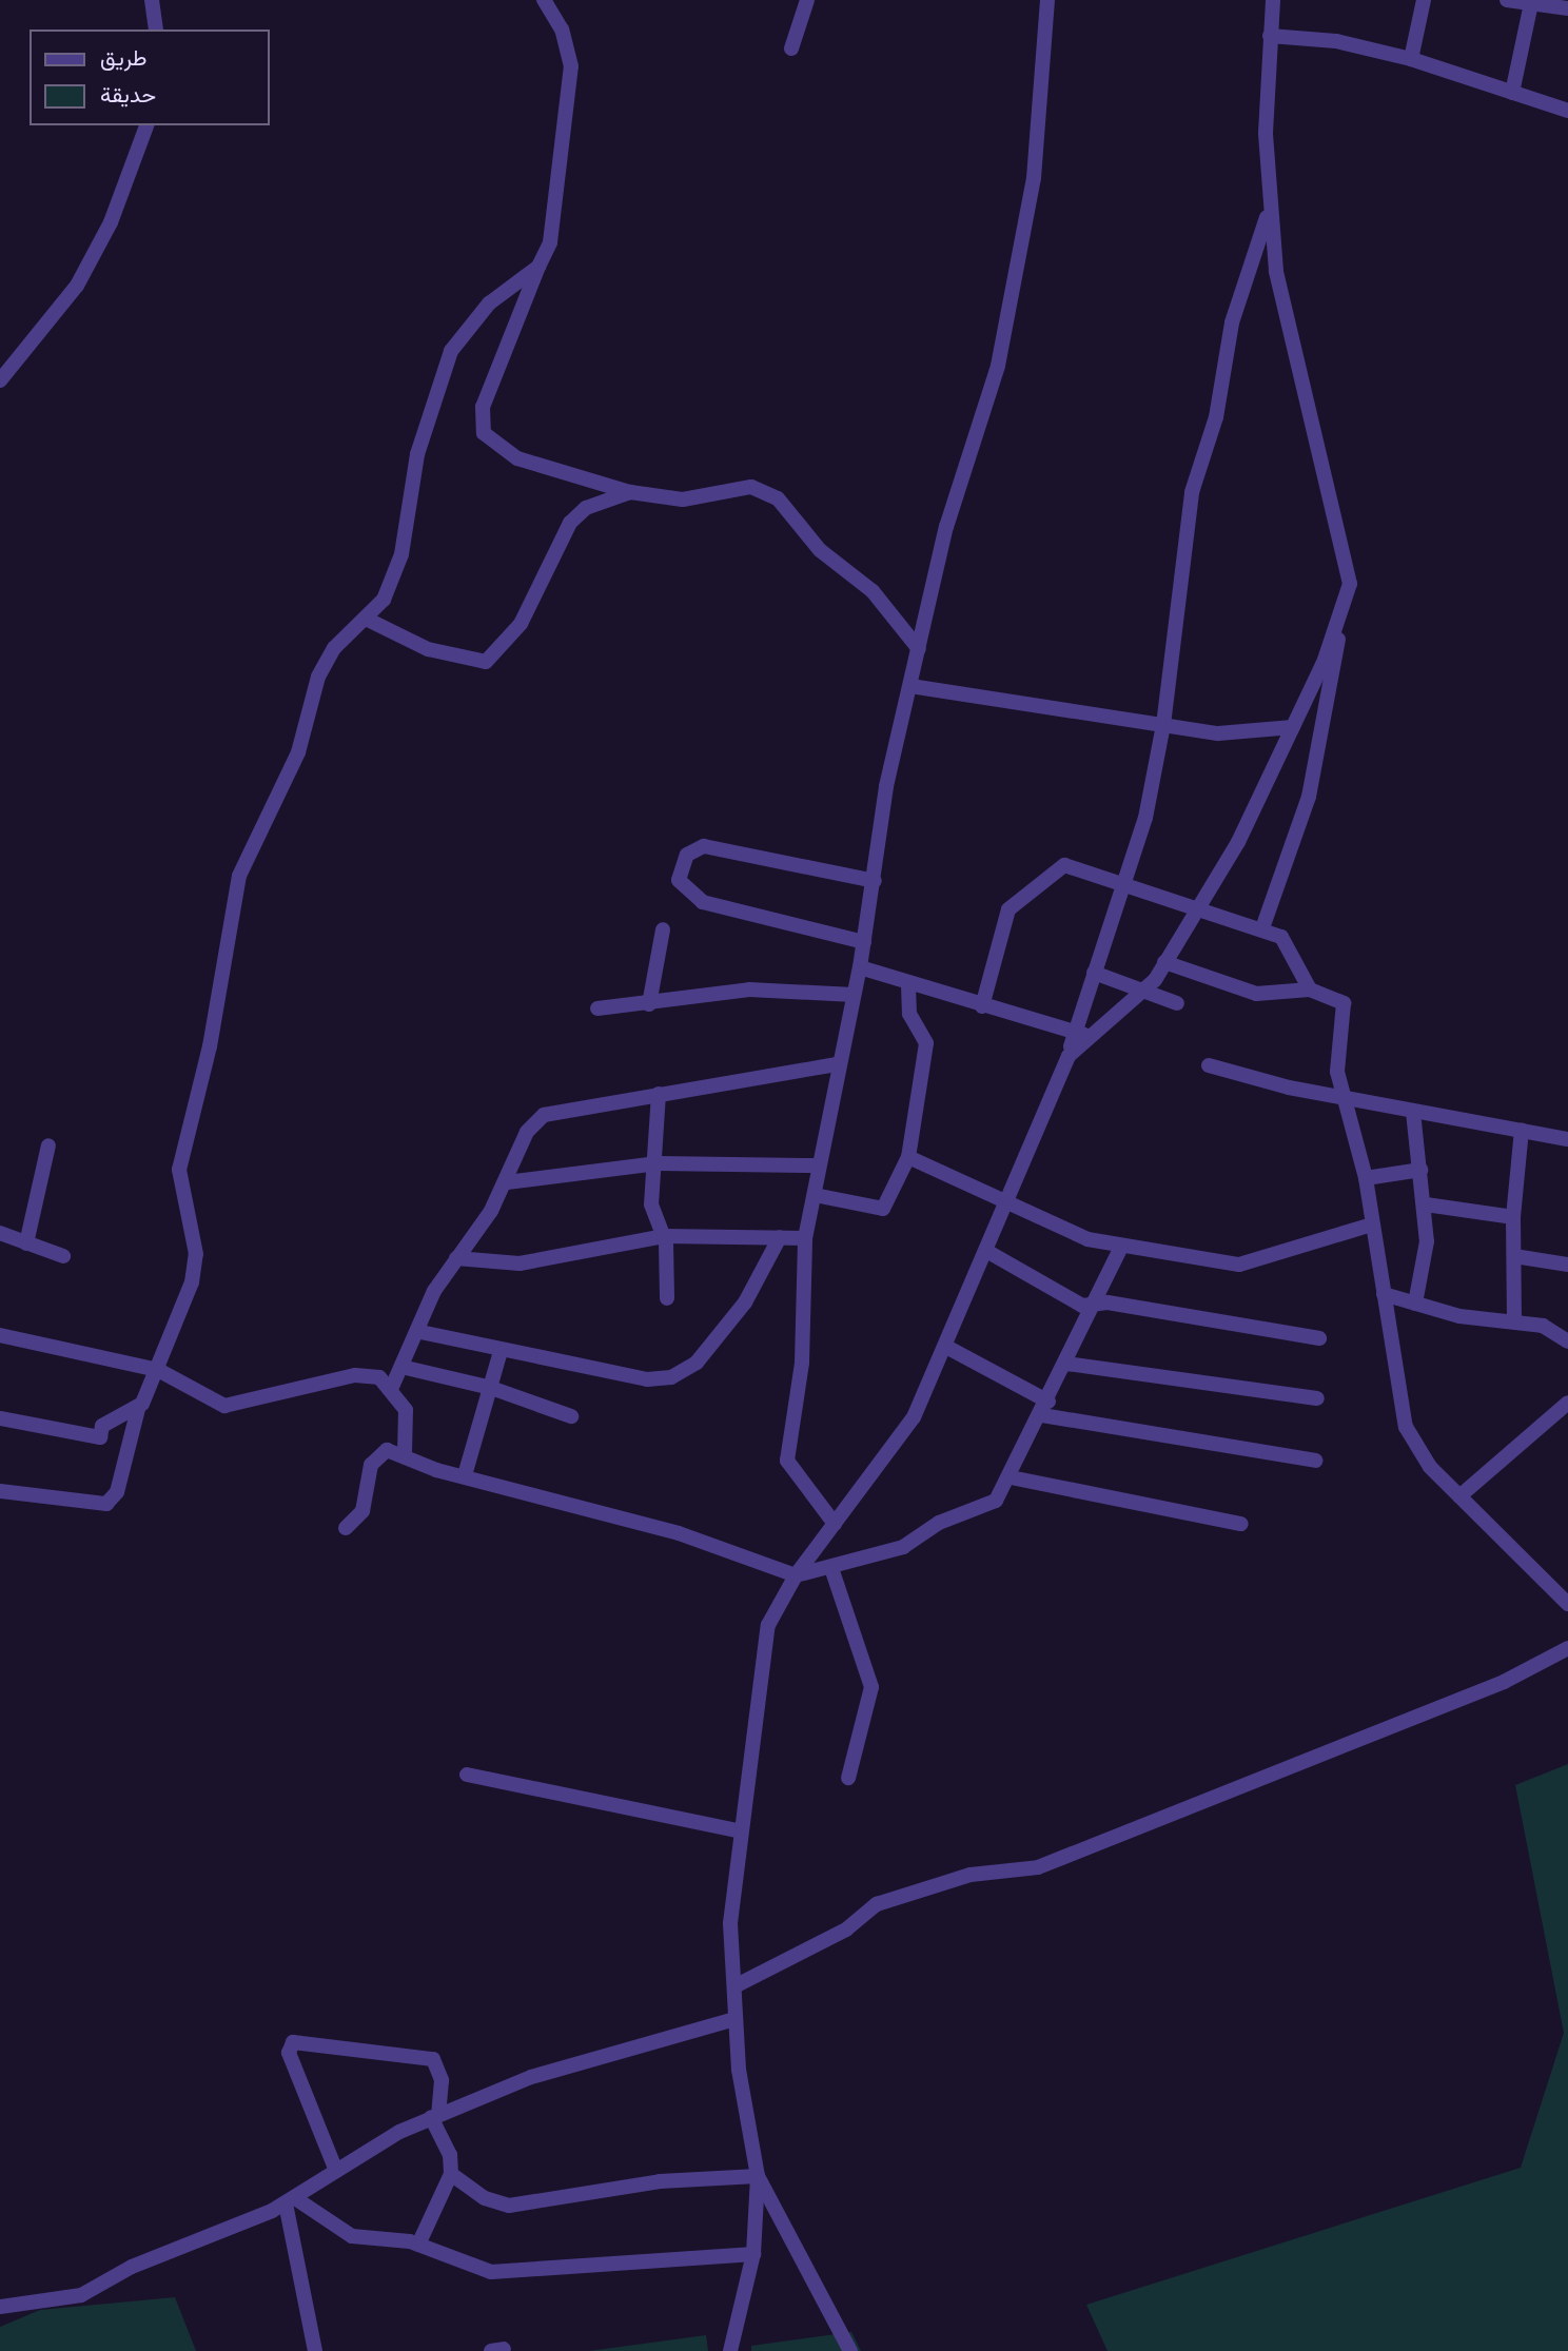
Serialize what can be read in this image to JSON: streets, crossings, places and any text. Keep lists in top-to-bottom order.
{
  "legend": ["طريق", "حديقة"]
}
